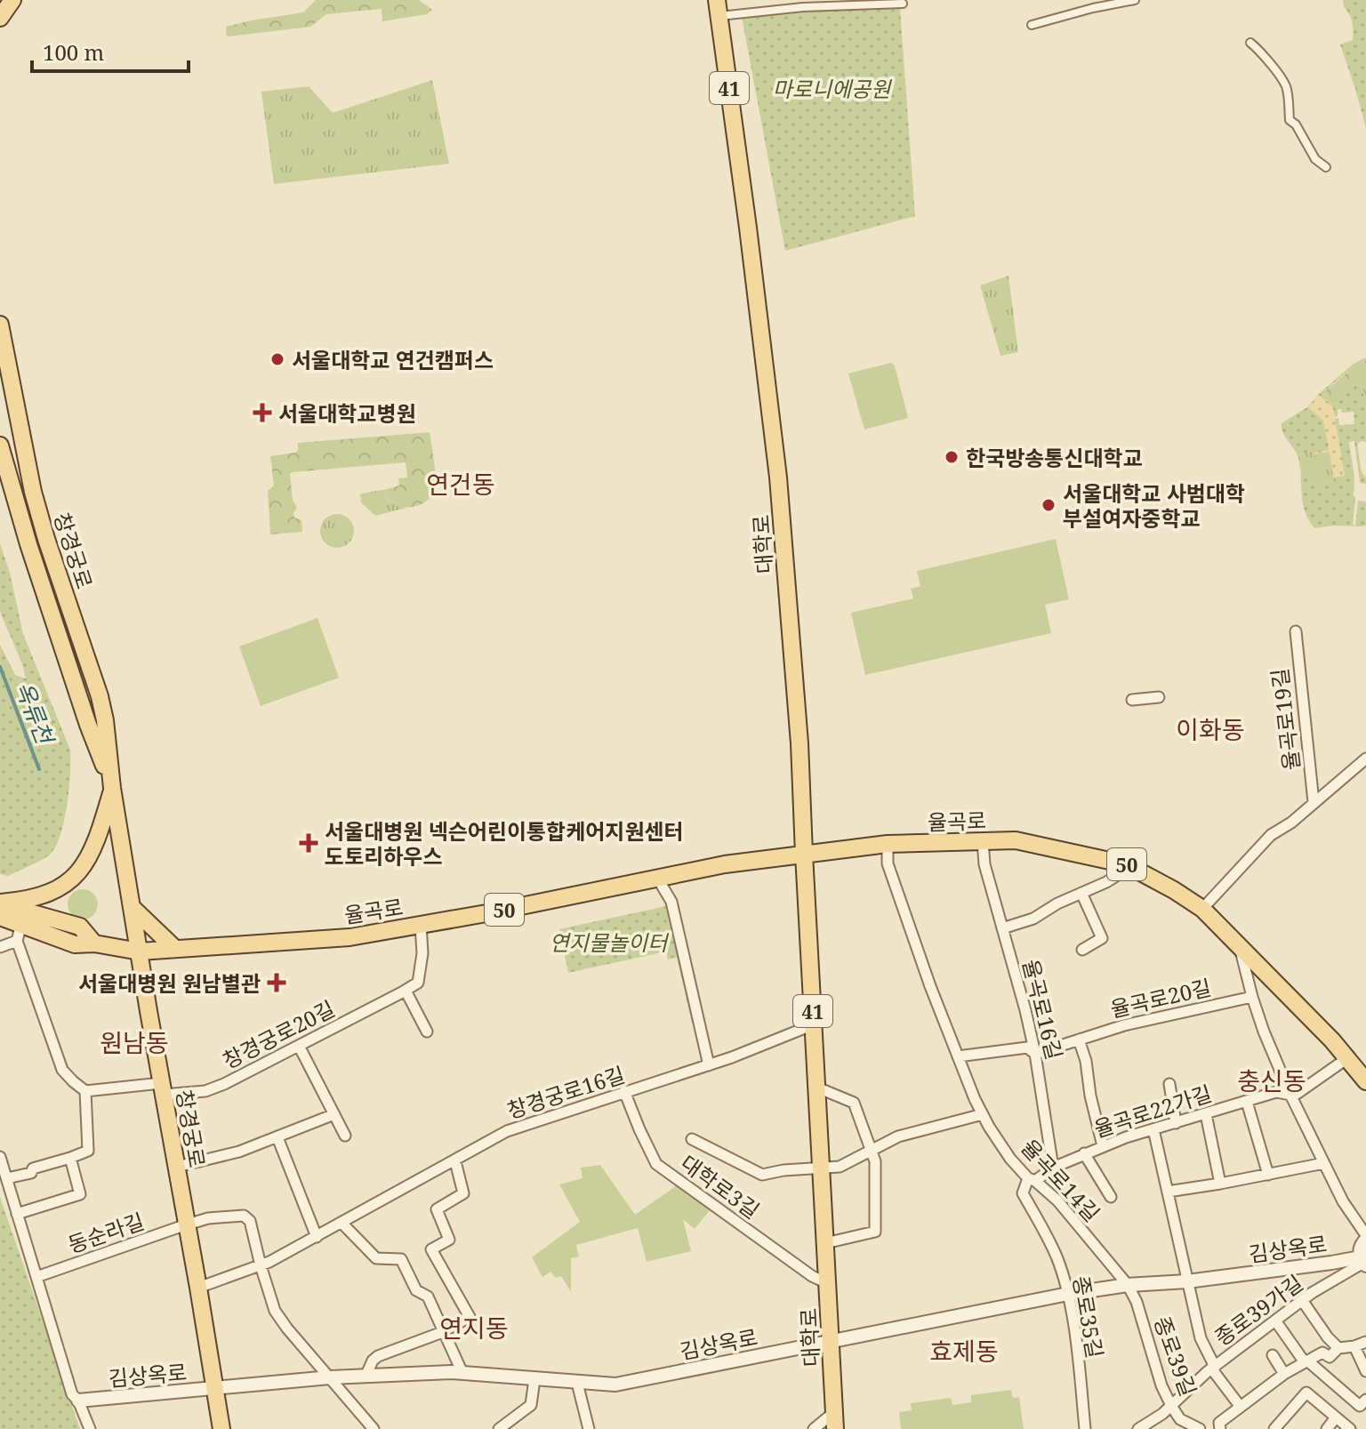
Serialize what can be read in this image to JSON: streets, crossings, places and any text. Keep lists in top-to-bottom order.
{
  "streets": {
    "main road": [
      "41",
      "대학로",
      "창경궁로",
      "율곡로",
      "50"
    ],
    "street": [
      "율곡로19길",
      "율곡로20길",
      "율곡로16길",
      "창경궁로20길",
      "창경궁로16길",
      "율곡로22가길",
      "율곡로14길",
      "대학로3길",
      "동순라길",
      "김상옥로",
      "종로39가길",
      "종로35길",
      "종로39길"
    ]
  },
  "crossings": [
    ["대학로", "율곡로"],
    ["대학로", "창경궁로16길"],
    ["대학로", "대학로3길"],
    ["대학로", "김상옥로"],
    ["창경궁로", "율곡로"],
    ["창경궁로", "창경궁로20길"],
    ["창경궁로", "창경궁로16길"],
    ["창경궁로", "동순라길"],
    ["창경궁로", "김상옥로"],
    ["율곡로19길", "율곡로"],
    ["율곡로", "율곡로16길"],
    ["율곡로", "율곡로22가길"],
    ["율곡로", "율곡로14길"],
    ["율곡로20길", "율곡로16길"],
    ["율곡로16길", "율곡로22가길"],
    ["창경궁로16길", "대학로3길"],
    ["율곡로22가길", "종로39가길"],
    ["율곡로14길", "김상옥로"],
    ["율곡로14길", "종로35길"],
    ["율곡로14길", "종로39길"],
    ["김상옥로", "종로39가길"],
    ["김상옥로", "종로35길"],
    ["김상옥로", "종로39길"],
    ["종로39가길", "종로39길"]
  ],
  "districts": [
    "연건동",
    "이화동",
    "원남동",
    "충신동",
    "연지동",
    "효제동"
  ],
  "water": ["옥류천"],
  "parks": ["마로니에공원", "연지물놀이터"],
  "places": {
    "other": ["서울대학교 연건캠퍼스", "한국방송통신대학교", "서울대학교 사범대학 부설여자중학교"],
    "health": ["서울대학교병원", "서울대병원 넥슨어린이통합케어지원센터 도토리하우스", "서울대병원 원남별관"]
  },
  "scale_bar": "100 m"
}
